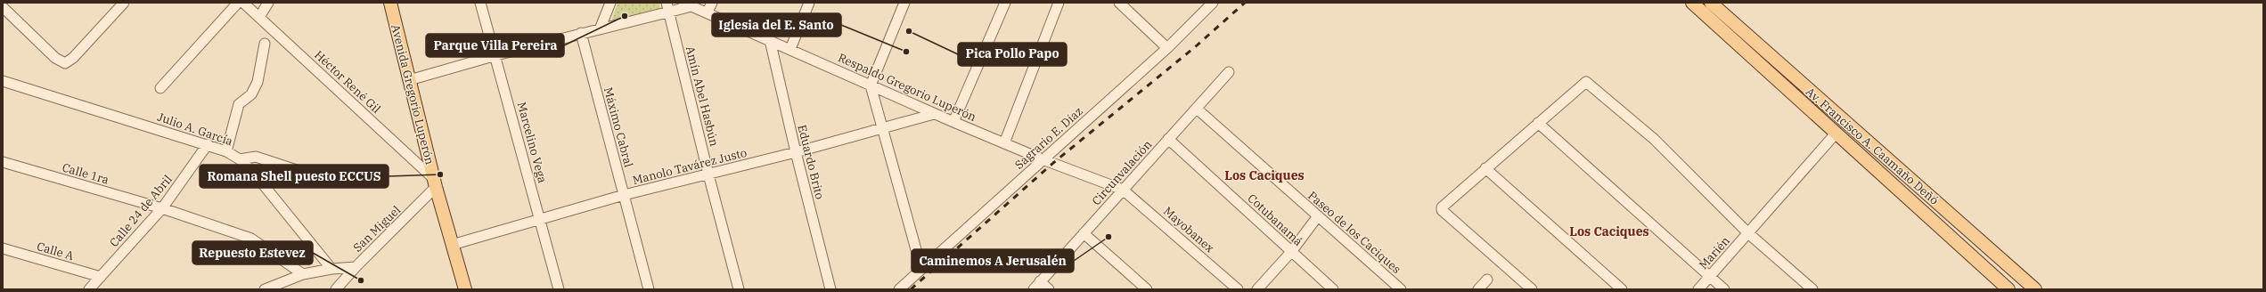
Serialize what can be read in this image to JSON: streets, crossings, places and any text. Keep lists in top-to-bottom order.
{
  "streets": {
    "main road": ["Avenida Gregorio Luperón", "Av. Francisco A. Caamaño Deñó"],
    "street": [
      "Héctor René Gil",
      "Respaldo Gregorio Luperón",
      "Amín Abel Hasbún",
      "Máximo Cabral",
      "Julio A. García",
      "Sagrario E. Díaz",
      "Marcelino Vega",
      "Eduardo Brito",
      "Manolo Tavárez Justo",
      "Circunvalación",
      "Calle 1ra",
      "Calle 24 de Abril",
      "Cotubanamá",
      "San Miguel",
      "Mayobanex",
      "Paseo de los Caciques",
      "Calle A",
      "Marién"
    ]
  },
  "crossings": [
    ["Héctor René Gil", "Avenida Gregorio Luperón"],
    ["Héctor René Gil", "San Miguel"],
    ["Respaldo Gregorio Luperón", "Sagrario E. Díaz"],
    ["Respaldo Gregorio Luperón", "Eduardo Brito"],
    ["Respaldo Gregorio Luperón", "Manolo Tavárez Justo"],
    ["Respaldo Gregorio Luperón", "Circunvalación"],
    ["Respaldo Gregorio Luperón", "Mayobanex"],
    ["Avenida Gregorio Luperón", "Manolo Tavárez Justo"],
    ["Avenida Gregorio Luperón", "San Miguel"],
    ["Amín Abel Hasbún", "Manolo Tavárez Justo"],
    ["Máximo Cabral", "Manolo Tavárez Justo"],
    ["Julio A. García", "Calle 24 de Abril"],
    ["Marcelino Vega", "Manolo Tavárez Justo"],
    ["Av. Francisco A. Caamaño Deñó", "Marién"],
    ["Eduardo Brito", "Manolo Tavárez Justo"],
    ["Circunvalación", "Cotubanamá"],
    ["Circunvalación", "Mayobanex"],
    ["Circunvalación", "Paseo de los Caciques"],
    ["Calle 1ra", "Calle 24 de Abril"],
    ["Calle 24 de Abril", "Calle A"]
  ],
  "districts": ["Los Caciques", "Los Caciques"],
  "places": [
    "Parque Villa Pereira",
    "Pica Pollo Papo",
    "Iglesia del E. Santo",
    "Romana Shell puesto ECCUS",
    "Caminemos A Jerusalén",
    "Repuesto Estevez"
  ]
}
